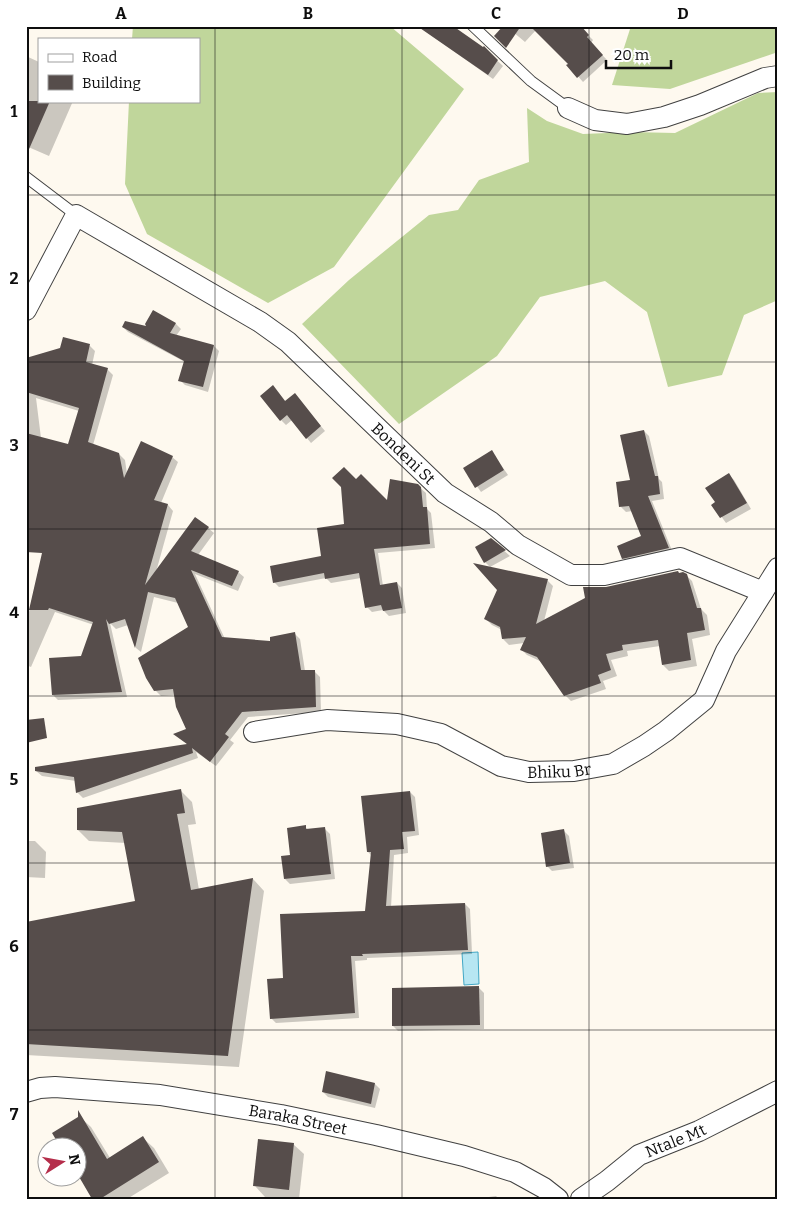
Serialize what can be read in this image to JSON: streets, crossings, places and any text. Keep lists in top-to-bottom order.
{
  "streets": {
    "street": [
      "Bondeni St",
      "Bhiku Br",
      "Baraka Street",
      "Ntale Mt"
    ]
  },
  "crossings": [
    ["Bondeni St", "Bhiku Br"]
  ],
  "legend": ["Road", "Building"],
  "scale_bar": "20 m",
  "north": "right",
  "grid": {
    "columns": [
      "A",
      "B",
      "C",
      "D"
    ],
    "rows": [
      "1",
      "2",
      "3",
      "4",
      "5",
      "6",
      "7"
    ]
  }
}
